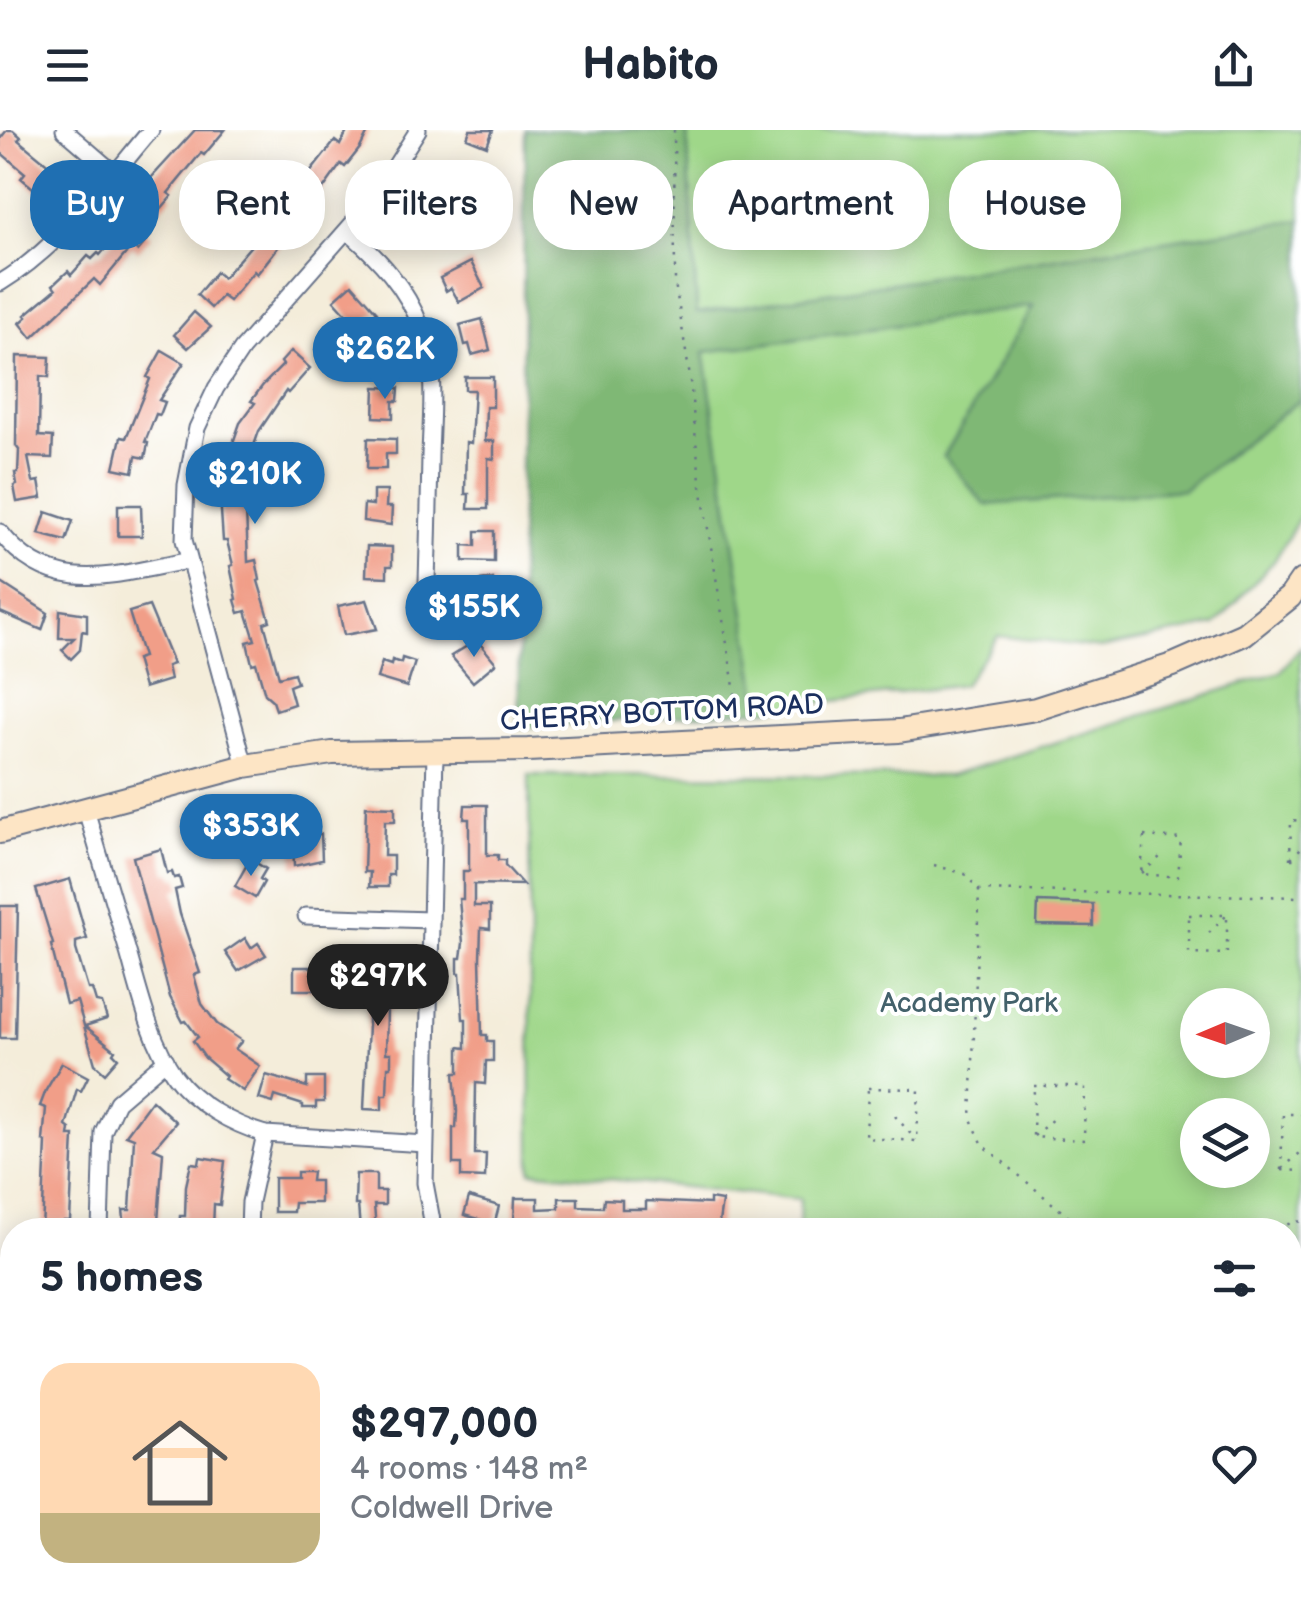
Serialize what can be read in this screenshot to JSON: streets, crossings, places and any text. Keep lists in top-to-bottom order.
{
  "streets": {
    "main road": ["CHERRY BOTTOM ROAD"]
  },
  "parks": ["Academy Park"],
  "north": "left",
  "page": {
    "header": "Habito",
    "chip": [
      "Buy",
      "Rent",
      "Filters",
      "New",
      "Apartment",
      "House"
    ],
    "price": [
      "$262K",
      "$210K",
      "$155K",
      "$353K",
      "$297K"
    ],
    "heading": "5 homes",
    "list": [
      {
        "name": "$297,000",
        "note": "4 rooms · 148 m² · Coldwell Drive"
      }
    ]
  }
}
